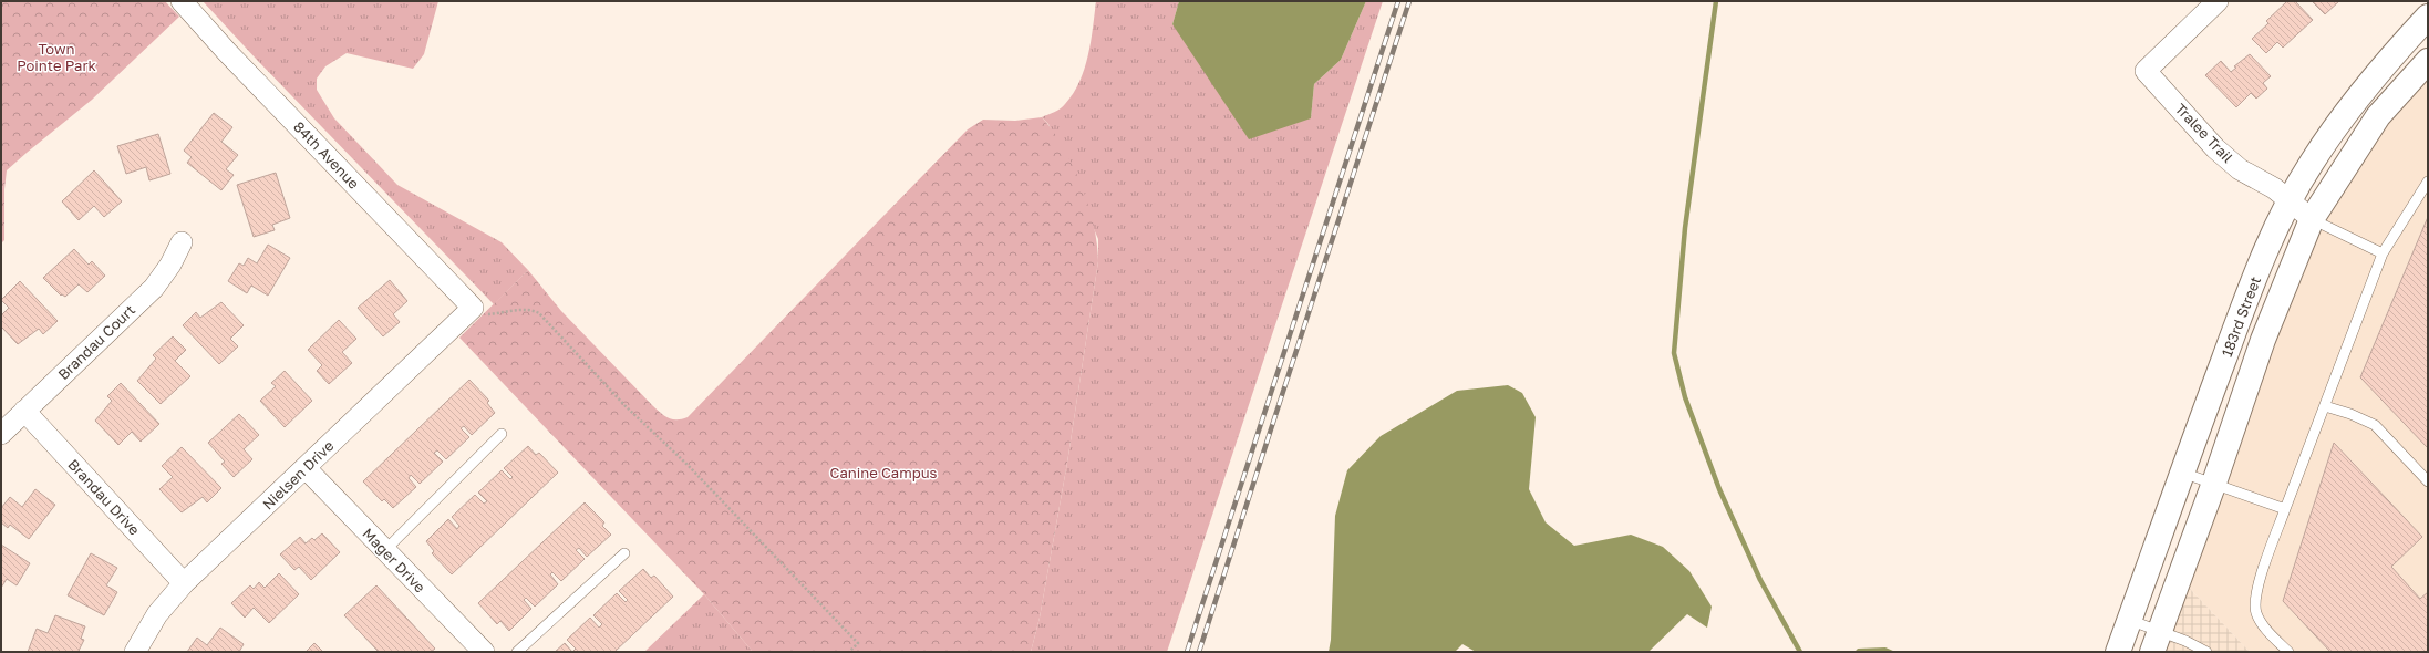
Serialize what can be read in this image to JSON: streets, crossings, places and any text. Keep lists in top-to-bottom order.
{
  "streets": {
    "street": [
      "Tralee Trail",
      "84th Avenue",
      "183rd Street",
      "Brandau Court",
      "Nielsen Drive",
      "Brandau Drive",
      "Mager Drive"
    ]
  },
  "crossings": [
    ["Tralee Trail", "183rd Street"],
    ["84th Avenue", "Nielsen Drive"],
    ["Brandau Court", "Brandau Drive"],
    ["Nielsen Drive", "Brandau Drive"],
    ["Nielsen Drive", "Mager Drive"]
  ],
  "parks": ["Town Pointe Park", "Canine Campus"]
}
